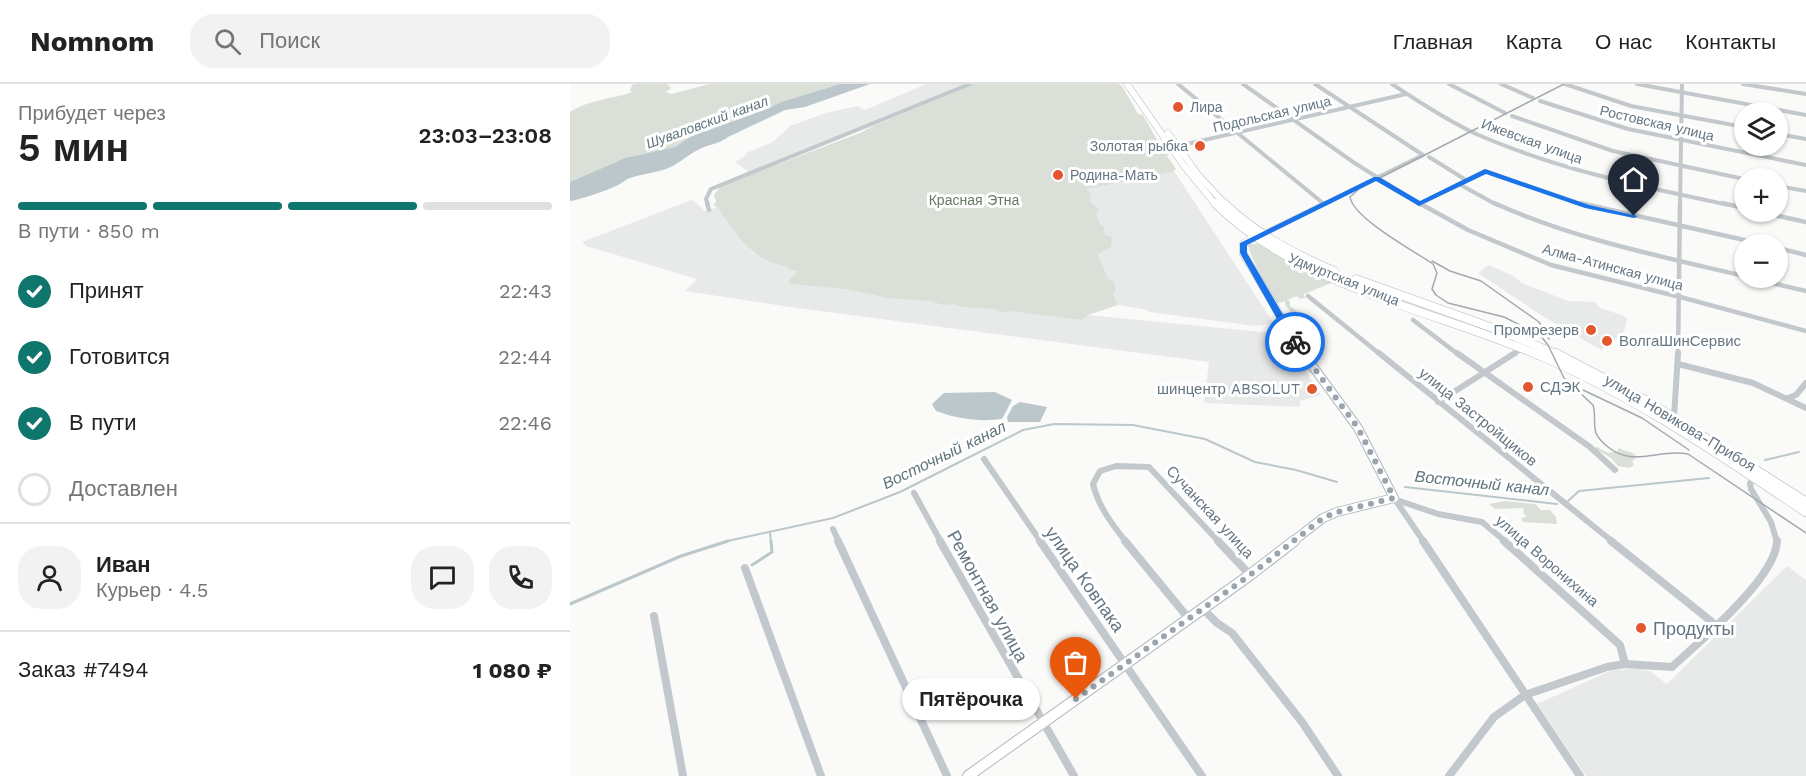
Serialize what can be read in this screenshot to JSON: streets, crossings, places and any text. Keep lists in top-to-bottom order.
{
  "streets": {
    "main road": ["Удмуртская улица", "улица Новикова-Прибоя"],
    "street": [
      "Подольская улица",
      "Ростовская улица",
      "Ижевская улица",
      "Алма-Атинская улица",
      "улица Застройщиков",
      "Сучанская улица",
      "улица Воронихина",
      "улица Ковпака",
      "Ремонтная улица"
    ]
  },
  "crossings": [
    ["Подольская улица", "Ижевская улица"],
    ["Подольская улица", "Алма-Атинская улица"],
    ["Подольская улица", "Удмуртская улица"],
    ["Удмуртская улица", "улица Новикова-Прибоя"]
  ],
  "water": ["Шуваловский канал", "Восточный канал"],
  "parks": ["Красная Этна"],
  "places": [
    "Лира",
    "Золотая рыбка",
    "Родина-Мать",
    "Промрезерв",
    "ВолгаШинСервис",
    "СДЭК",
    "шинцентр ABSOLUT",
    "Продукты",
    "Пятёрочка"
  ],
  "page": {
    "header": "Nomnom",
    "search": "Поиск",
    "nav": [
      "Главная",
      "Карта",
      "О нас",
      "Контакты"
    ],
    "heading": ["5 мин", "Прибудет через", "23:03–23:08"],
    "panel": [
      "Иван",
      "Курьер · 4.5",
      "Заказ #7494",
      "1 080 ₽"
    ],
    "map_buttons": ["+", "−"],
    "bar": "В пути · 850 m",
    "list": [
      ["Принят", "22:43"],
      ["Готовится", "22:44"],
      ["В пути", "22:46"],
      "Доставлен"
    ],
    "bubble": "Пятёрочка"
  }
}
